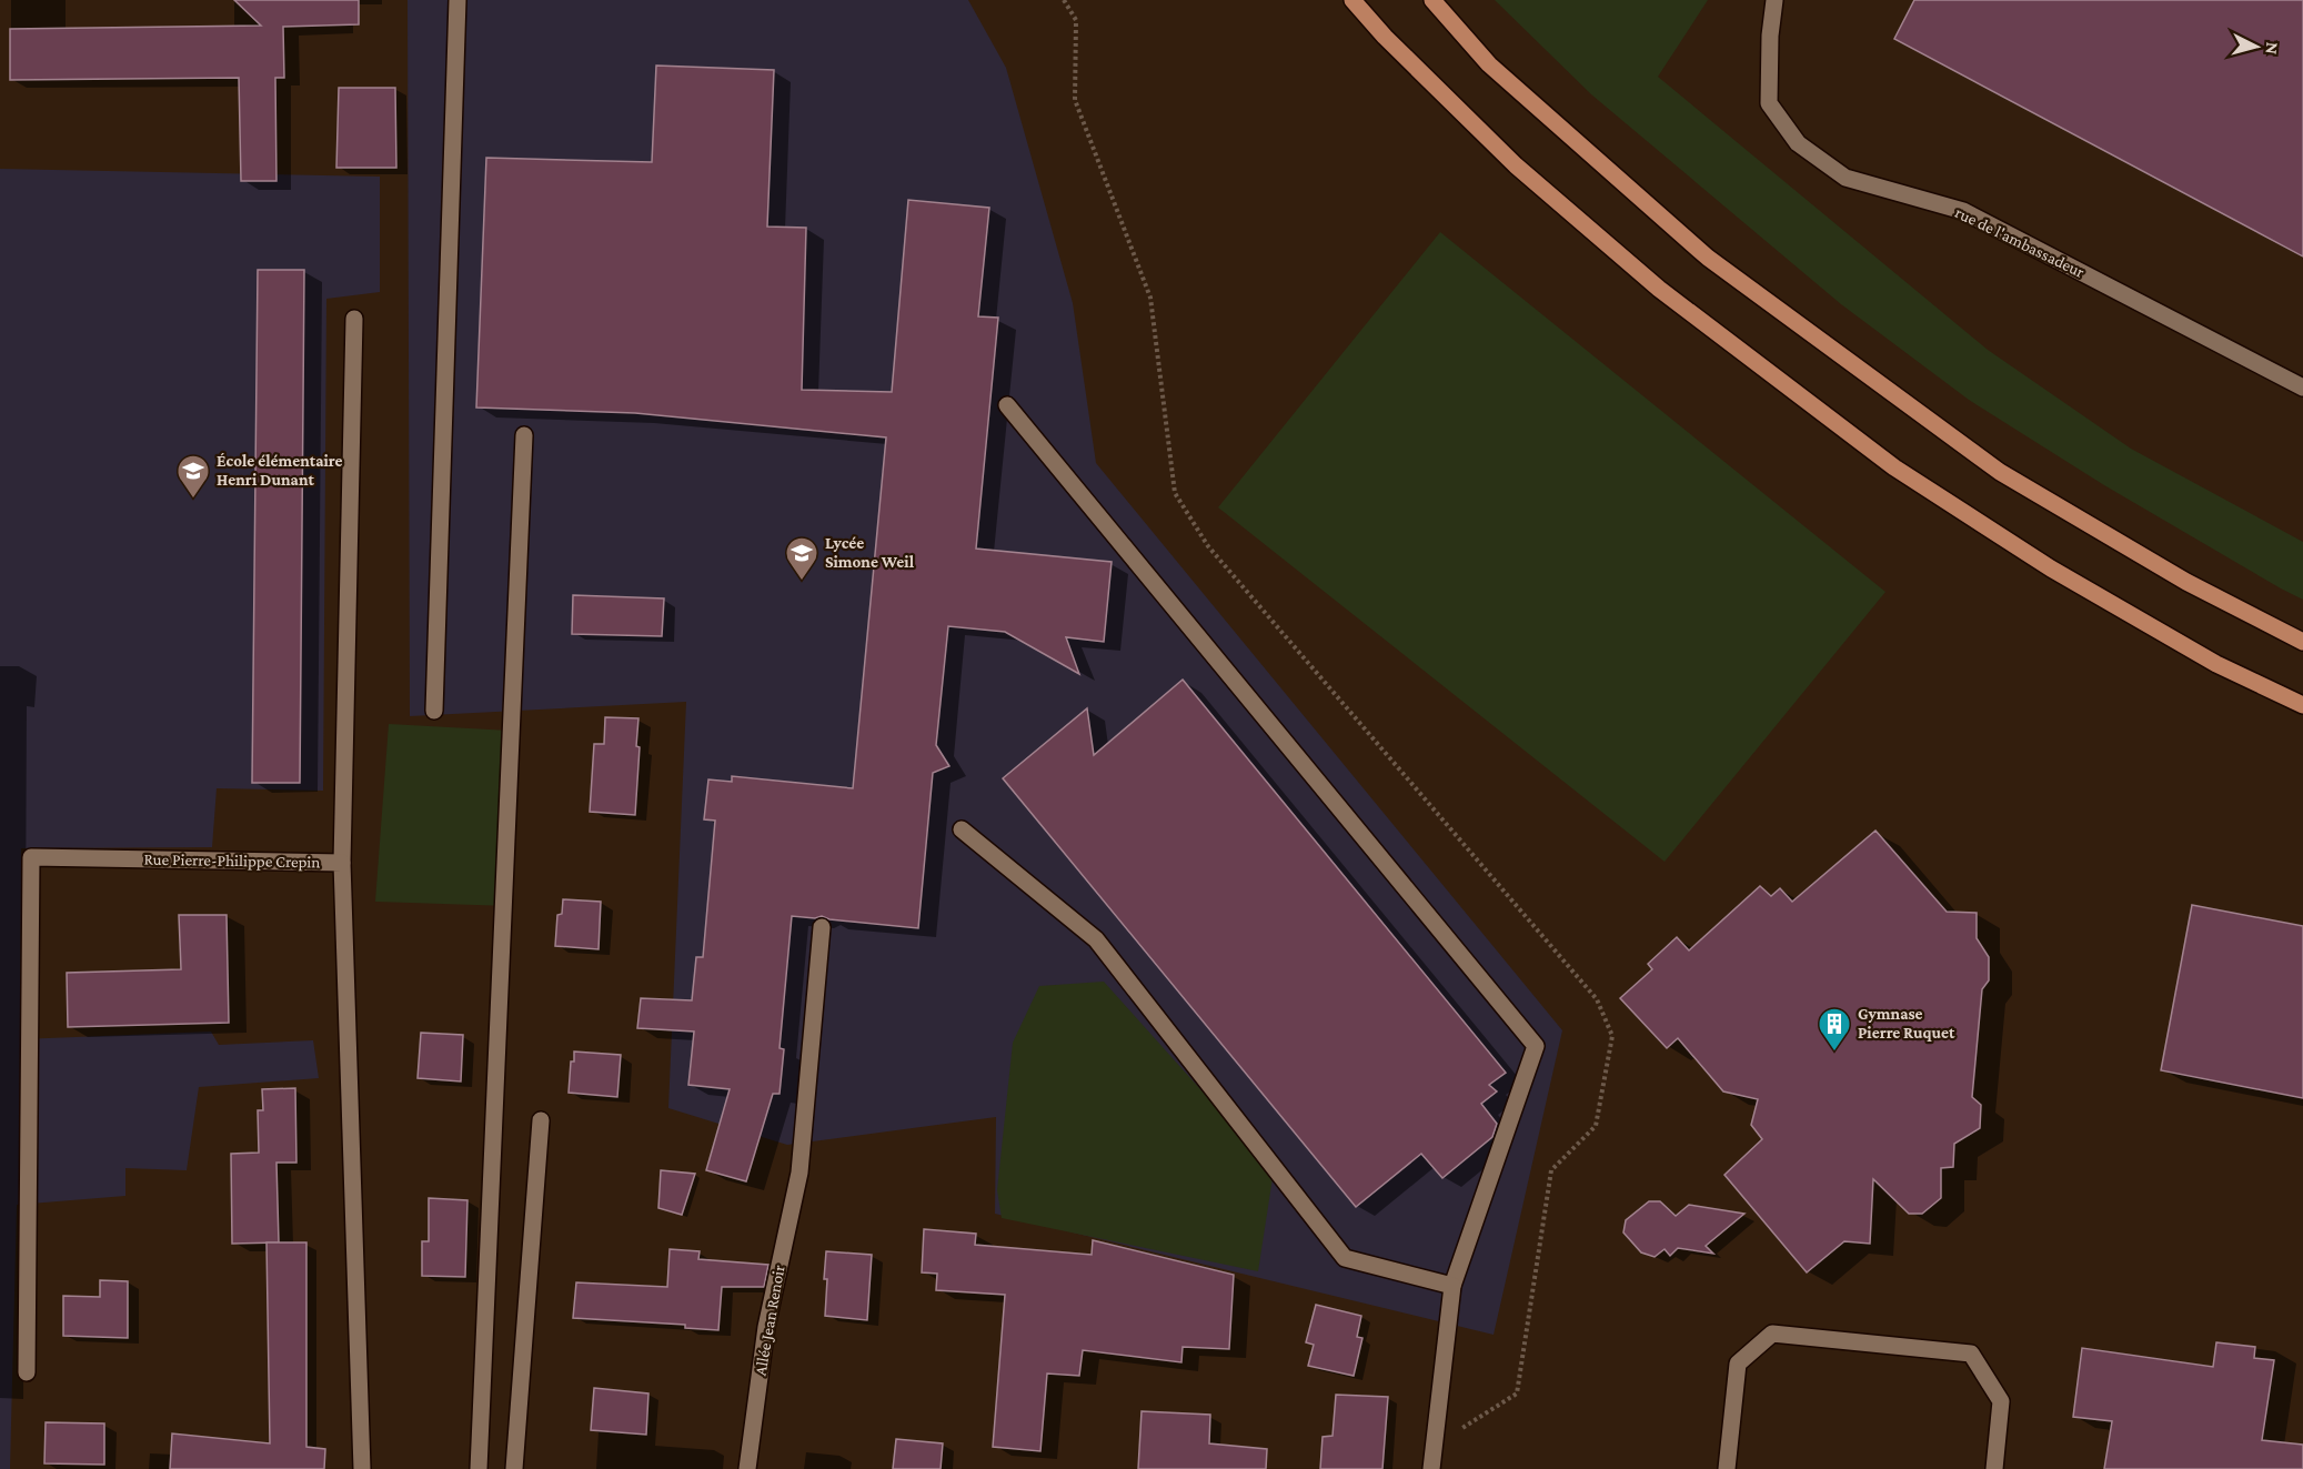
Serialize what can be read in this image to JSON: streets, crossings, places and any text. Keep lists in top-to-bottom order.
{
  "streets": {
    "street": ["rue de l'ambassadeur", "Rue Pierre-Philippe Crepin", "Allée Jean Renoir"]
  },
  "places": {
    "school or university": ["École élémentaire Henri Dunant", "Lycée Simone Weil"],
    "building": ["Gymnase Pierre Ruquet"]
  },
  "north": "right"
}
